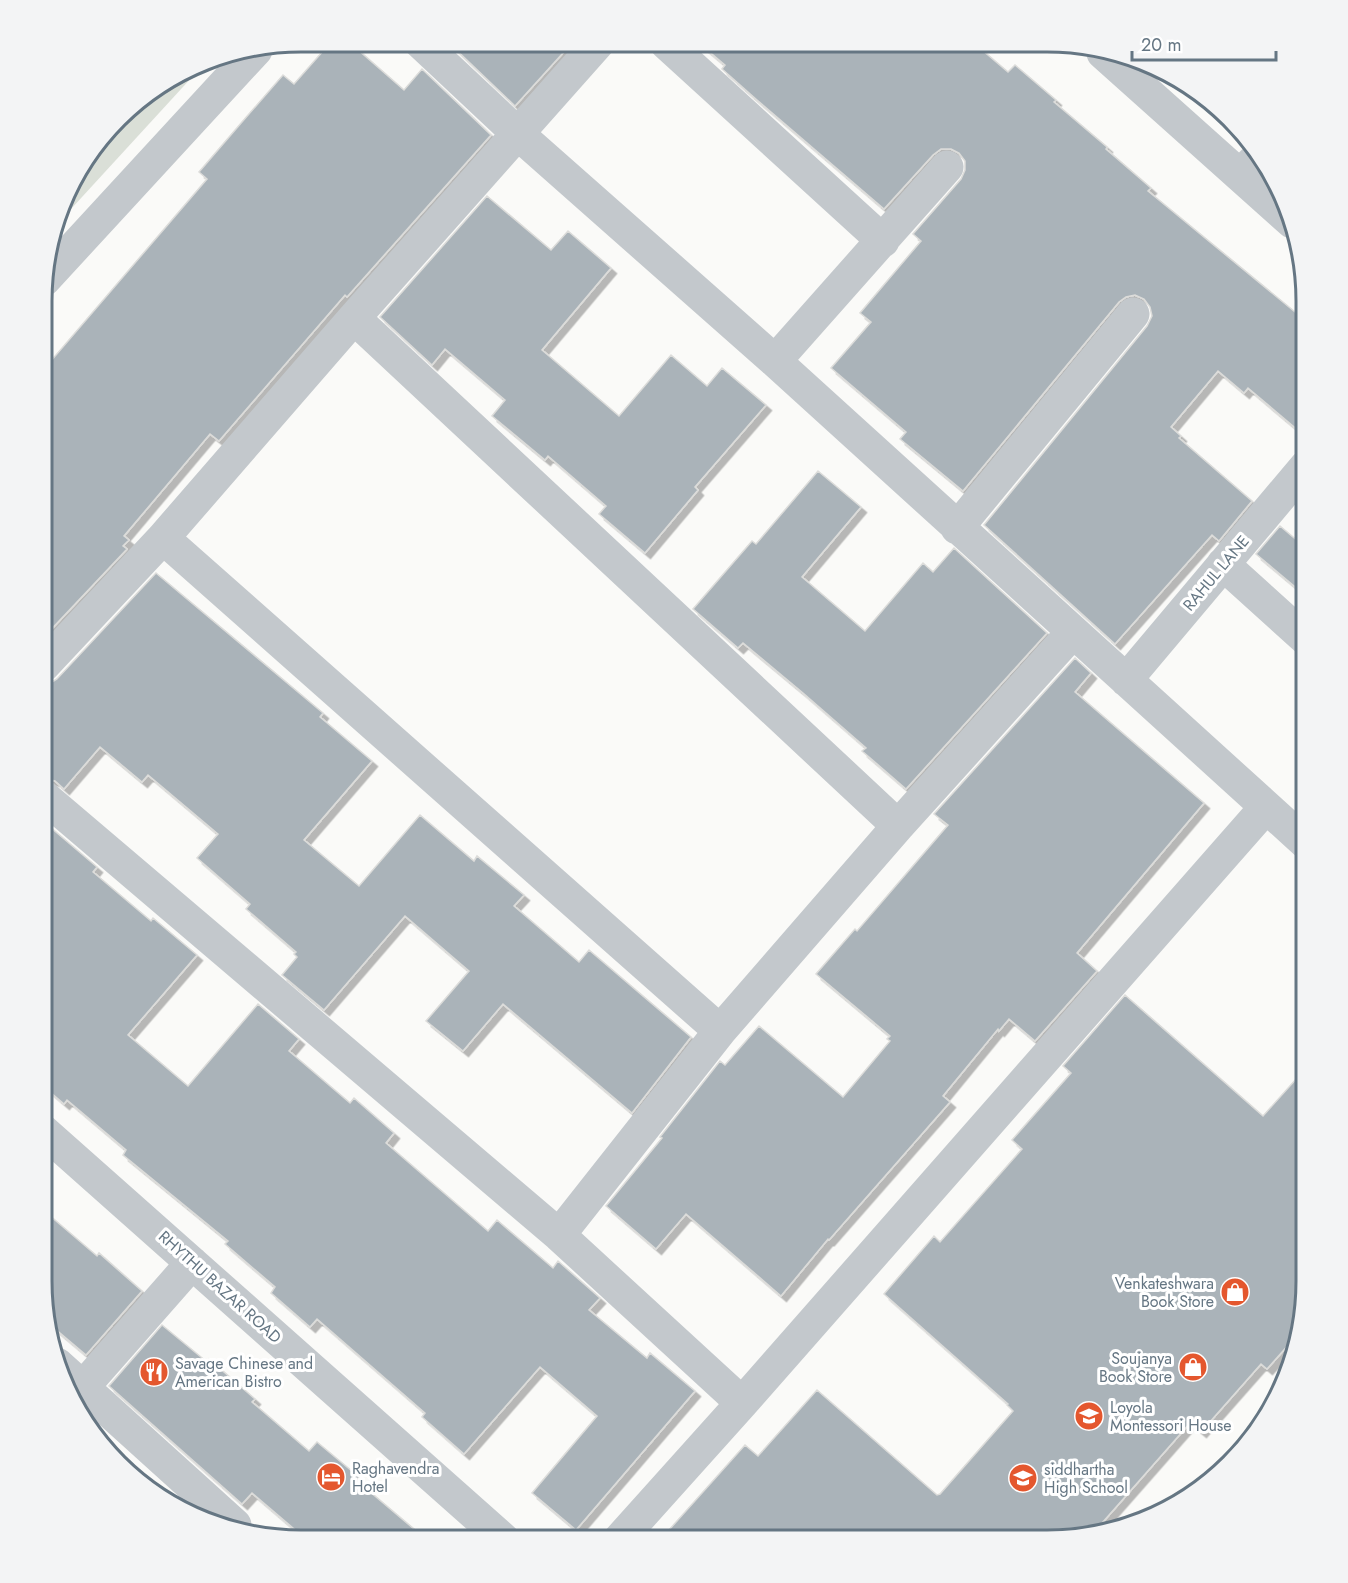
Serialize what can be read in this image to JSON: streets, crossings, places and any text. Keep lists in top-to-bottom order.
{
  "streets": {
    "street": ["RAHUL LANE", "RHYTHU BAZAR ROAD"]
  },
  "places": {
    "shop": ["Venkateshwara Book Store", "Soujanya Book Store"],
    "restaurant": ["Savage Chinese and American Bistro"],
    "school or university": ["Loyola Montessori House", "siddhartha High School"],
    "hotel": ["Raghavendra Hotel"]
  },
  "scale_bar": "20 m"
}
